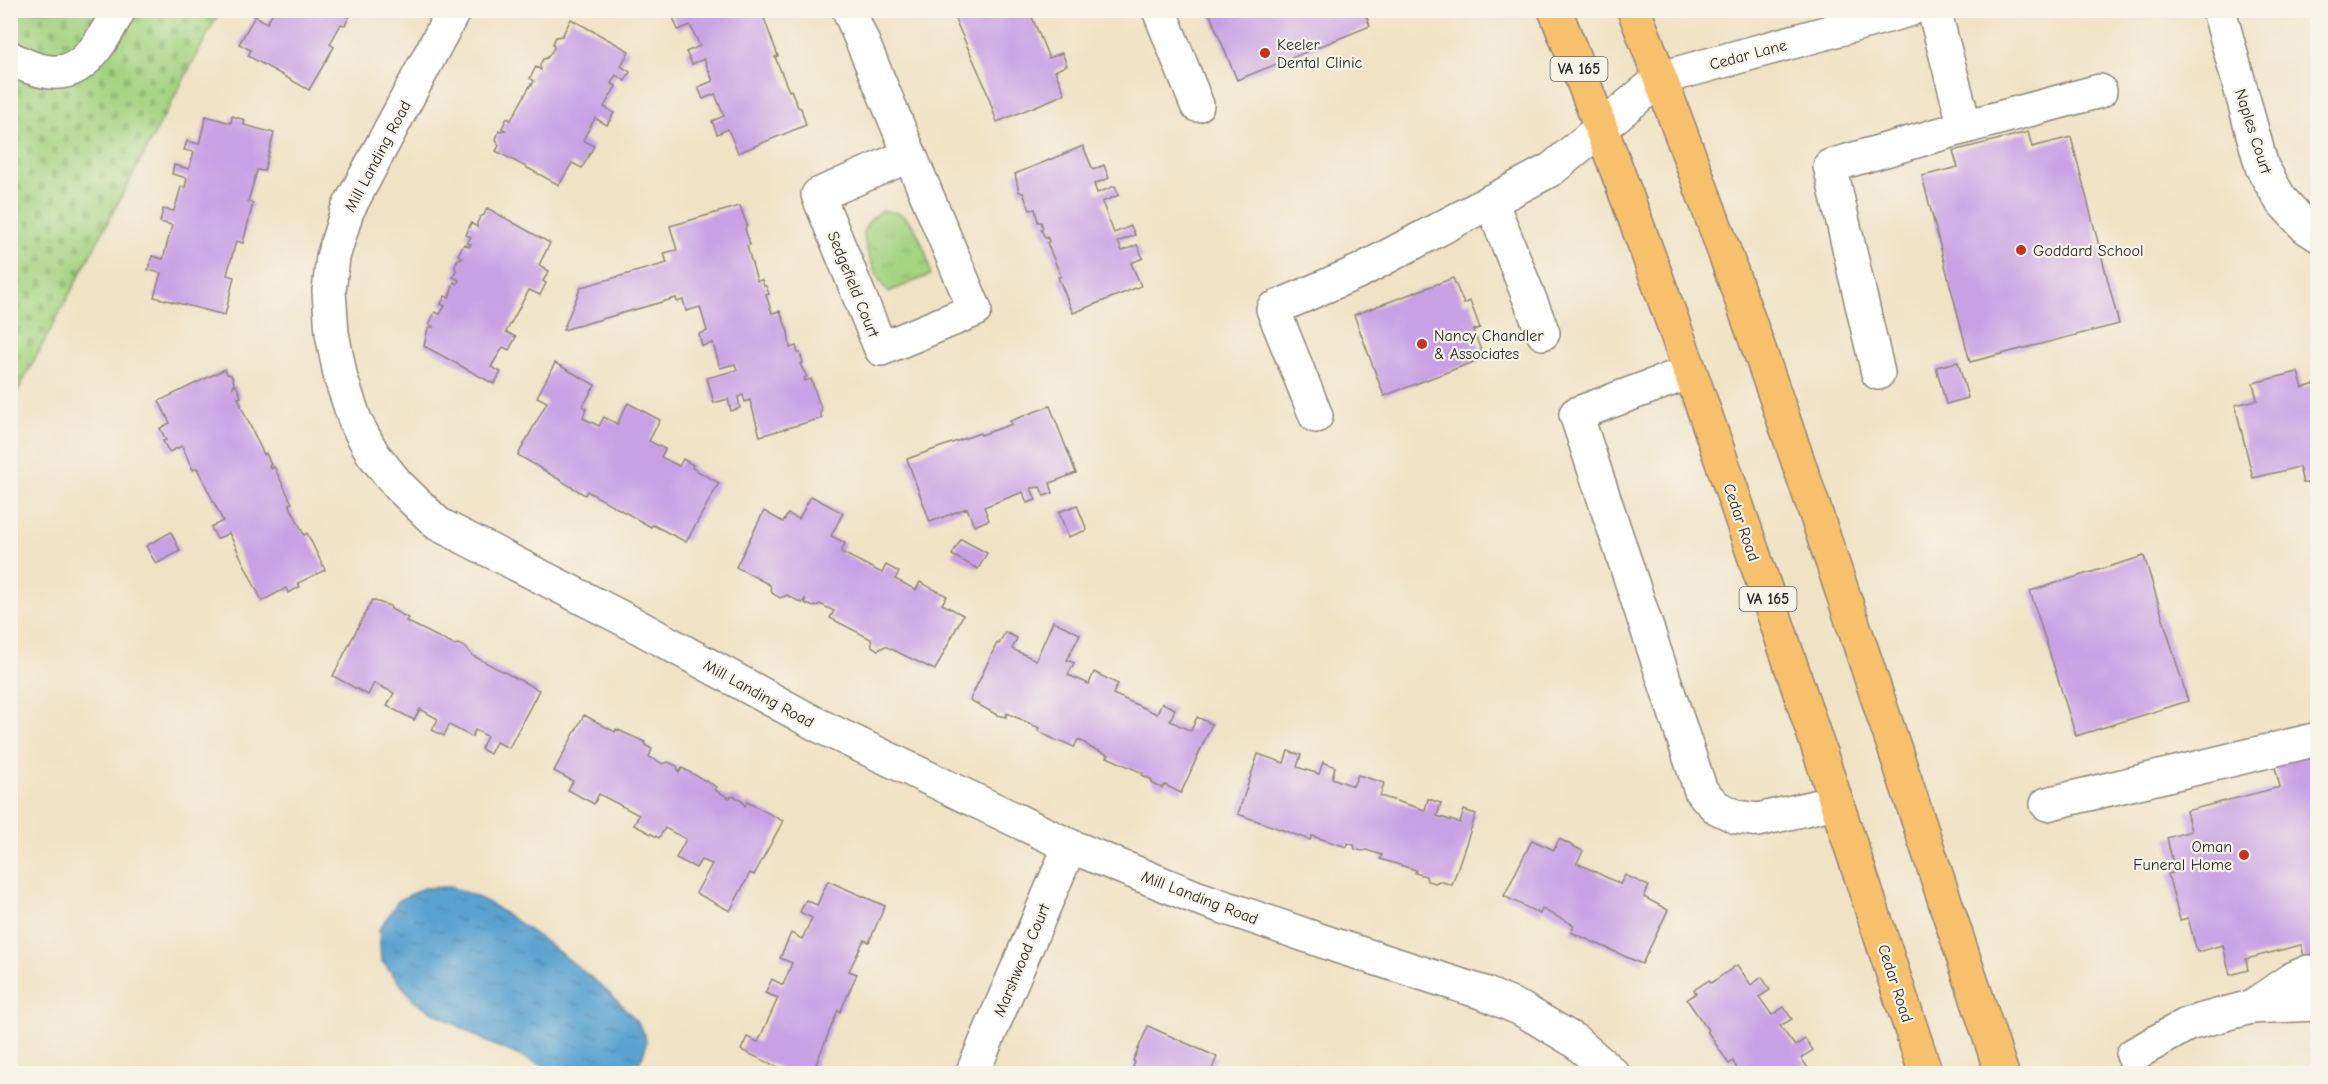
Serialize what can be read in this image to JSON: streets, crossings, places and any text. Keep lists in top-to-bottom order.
{
  "streets": {
    "main road": ["VA 165", "Cedar Road"],
    "street": [
      "Cedar Lane",
      "Naples Court",
      "Mill Landing Road",
      "Sedgefield Court",
      "Marshwood Court"
    ]
  },
  "crossings": [
    ["Cedar Lane", "Cedar Road"],
    ["Mill Landing Road", "Marshwood Court"]
  ],
  "places": [
    "Keeler Dental Clinic",
    "Goddard School",
    "Nancy Chandler & Associates",
    "Oman Funeral Home"
  ]
}
